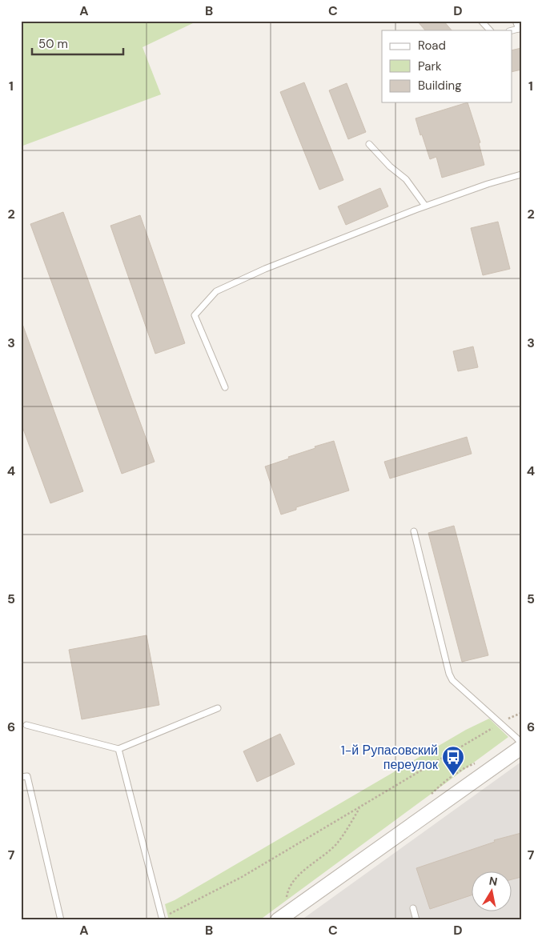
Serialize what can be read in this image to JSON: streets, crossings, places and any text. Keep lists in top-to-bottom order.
{
  "places": {
    "bus stop": ["1-й Рупасовский переулок"]
  },
  "legend": ["Road", "Park", "Building"],
  "scale_bar": "50 m",
  "north": "top",
  "grid": {
    "columns": [
      "A",
      "B",
      "C",
      "D"
    ],
    "rows": [
      "1",
      "2",
      "3",
      "4",
      "5",
      "6",
      "7"
    ]
  }
}
